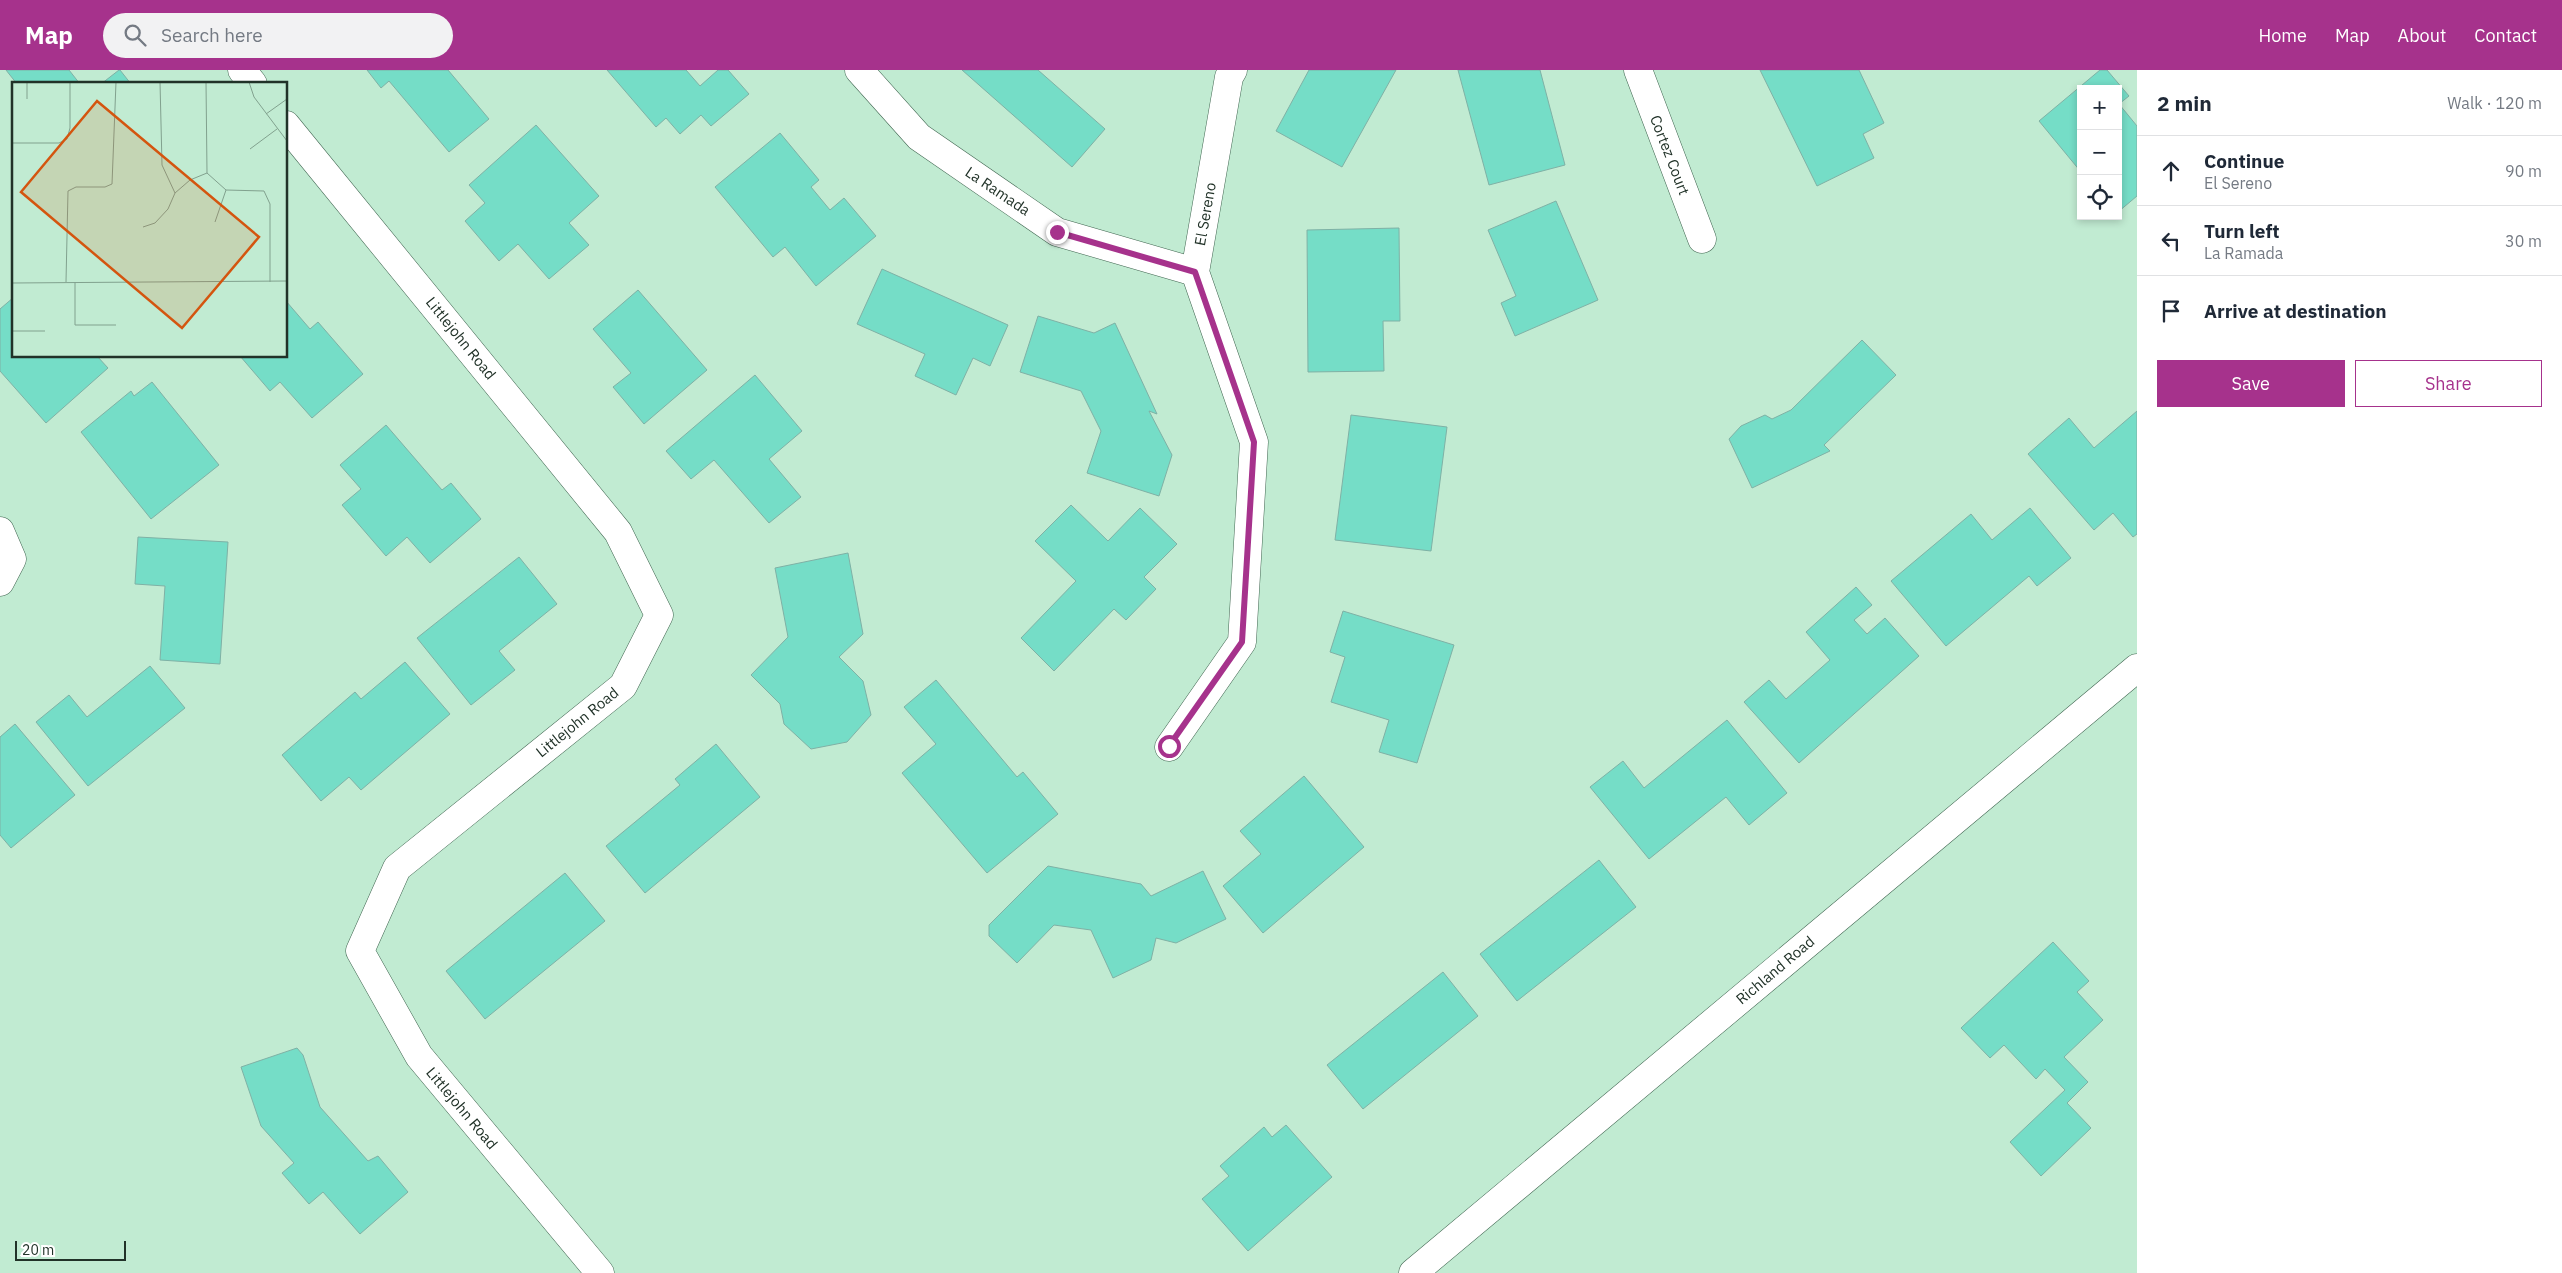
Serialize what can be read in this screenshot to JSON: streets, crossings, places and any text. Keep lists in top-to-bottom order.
{
  "streets": {
    "street": [
      "Cortez Court",
      "La Ramada",
      "El Sereno",
      "Littlejohn Road",
      "Richland Road"
    ]
  },
  "crossings": [
    ["La Ramada", "El Sereno"]
  ],
  "scale_bar": "20 m",
  "page": {
    "header": "Map",
    "search": "Search here",
    "nav": [
      "Home",
      "Map",
      "About",
      "Contact"
    ],
    "heading": ["2 min", "Walk · 120 m"],
    "map_buttons": ["+", "−"],
    "list": [
      ["Continue", "El Sereno", "90 m"],
      ["Turn left", "La Ramada", "30 m"],
      "Arrive at destination"
    ],
    "buttons": ["Save", "Share"],
    "scale": "20 m"
  }
}
